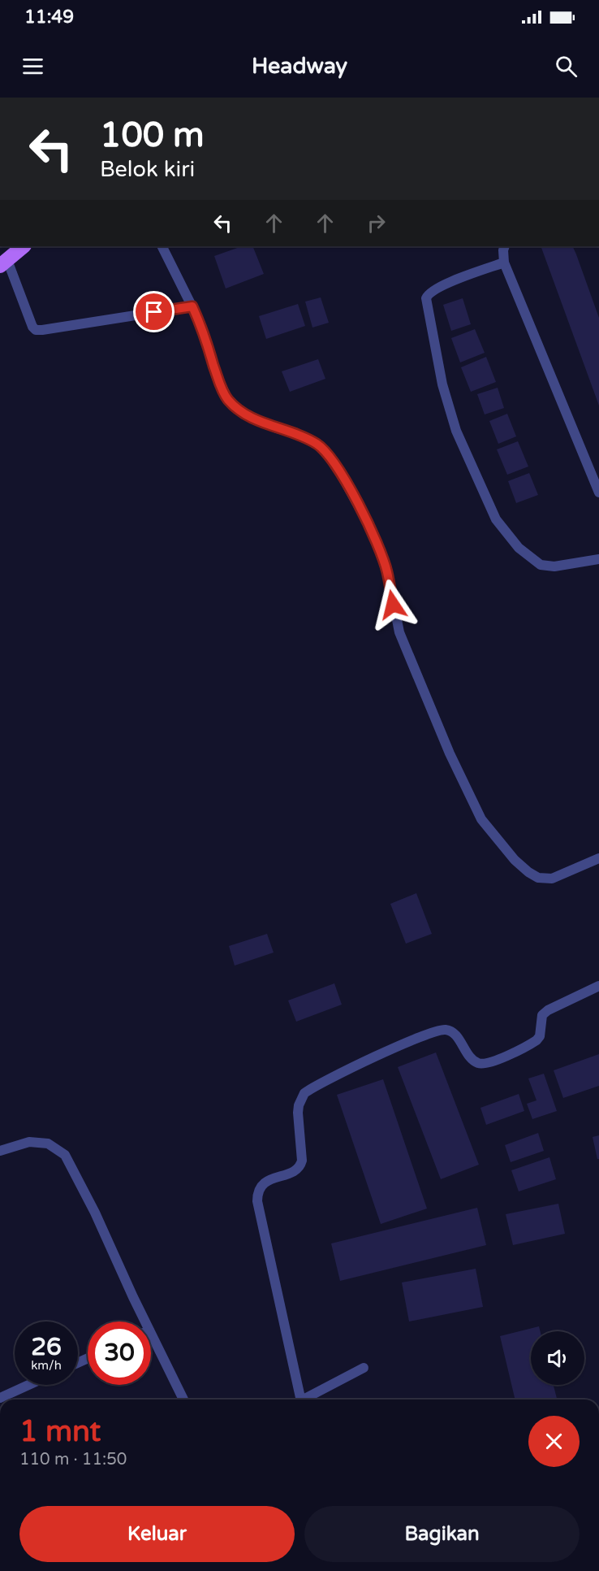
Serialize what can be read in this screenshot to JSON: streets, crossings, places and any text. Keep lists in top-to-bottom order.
{
  "page": {
    "status": "11:49",
    "header": "Headway",
    "turn": ["100 m", "Belok kiri"],
    "speed": "26 km/h",
    "limit": "30",
    "heading": ["1 mnt", "110 m · 11:50"],
    "buttons": ["Keluar", "Bagikan"]
  }
}
